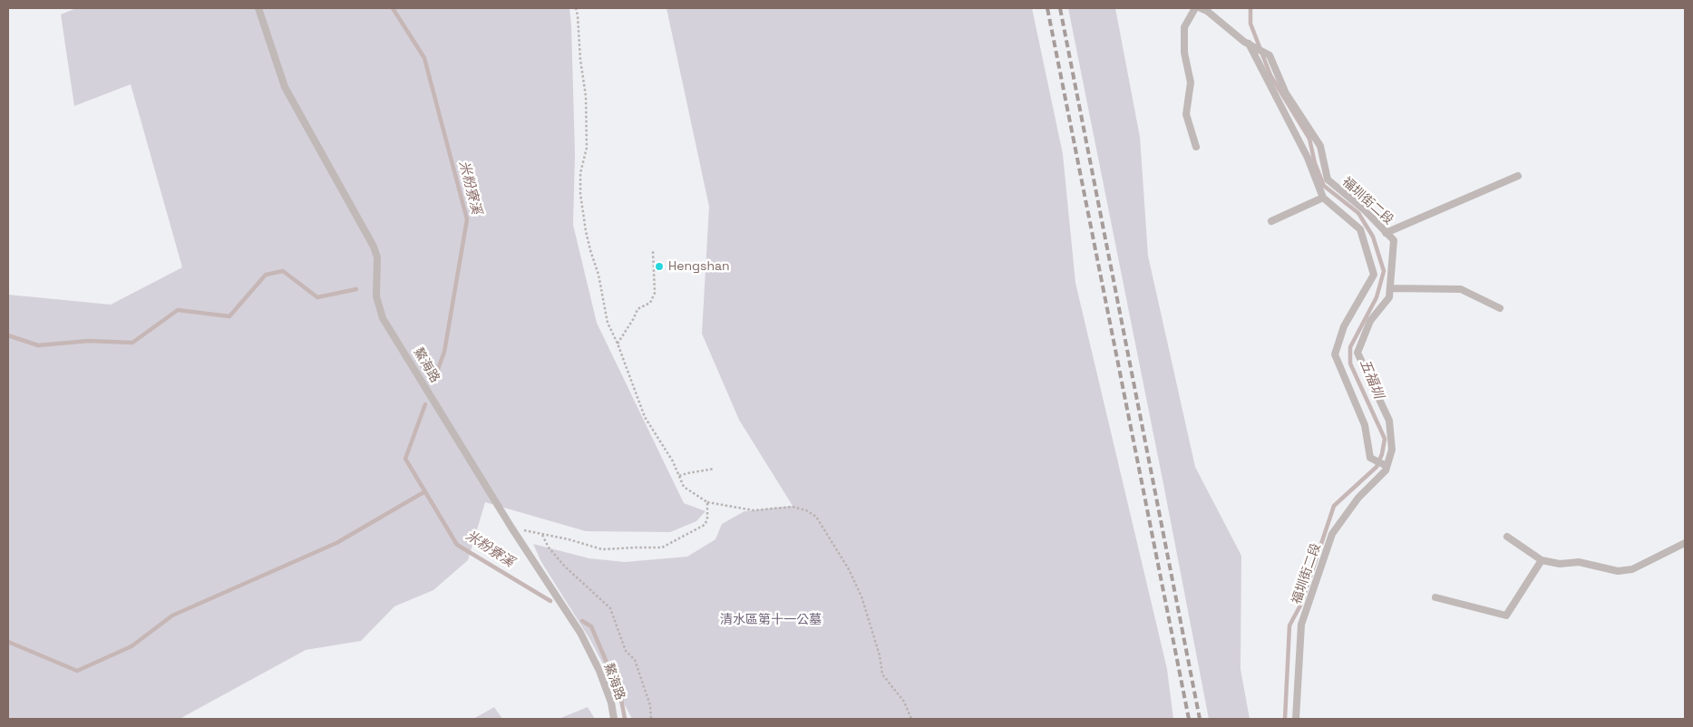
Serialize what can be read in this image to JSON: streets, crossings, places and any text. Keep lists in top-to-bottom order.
{
  "streets": {
    "lane": ["福圳街二段", "鰲海路"]
  },
  "water": ["米粉寮溪", "五福圳"],
  "parks": ["清水區第十一公墓"],
  "places": ["Hengshan"]
}
